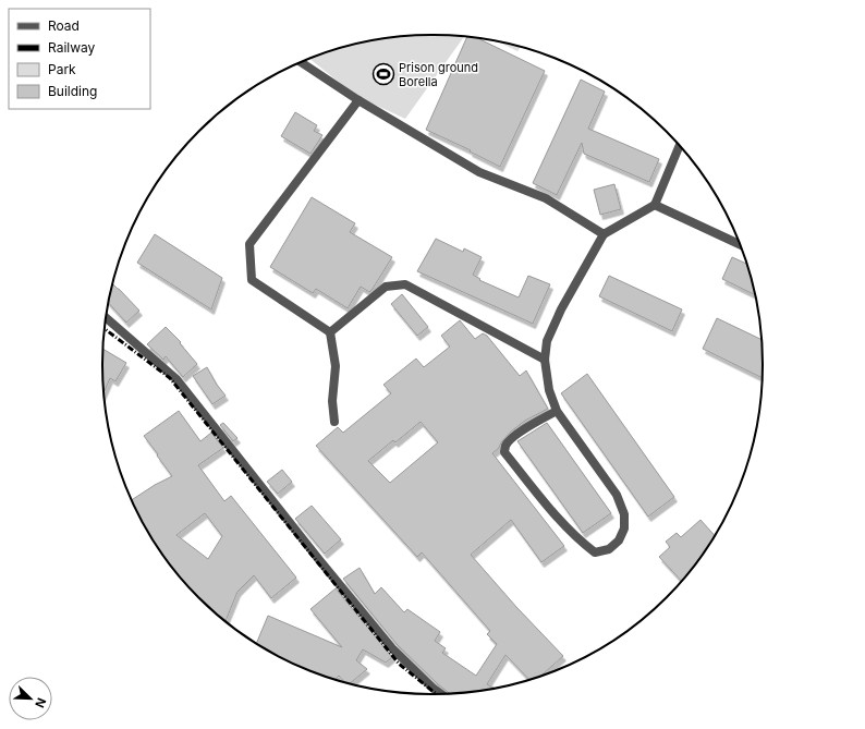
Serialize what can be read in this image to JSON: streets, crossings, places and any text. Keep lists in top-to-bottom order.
{
  "places": {
    "sports": ["Prison ground Borella"]
  },
  "legend": [
    "Road",
    "Railway",
    "Park",
    "Building"
  ],
  "north": "bottom right"
}
